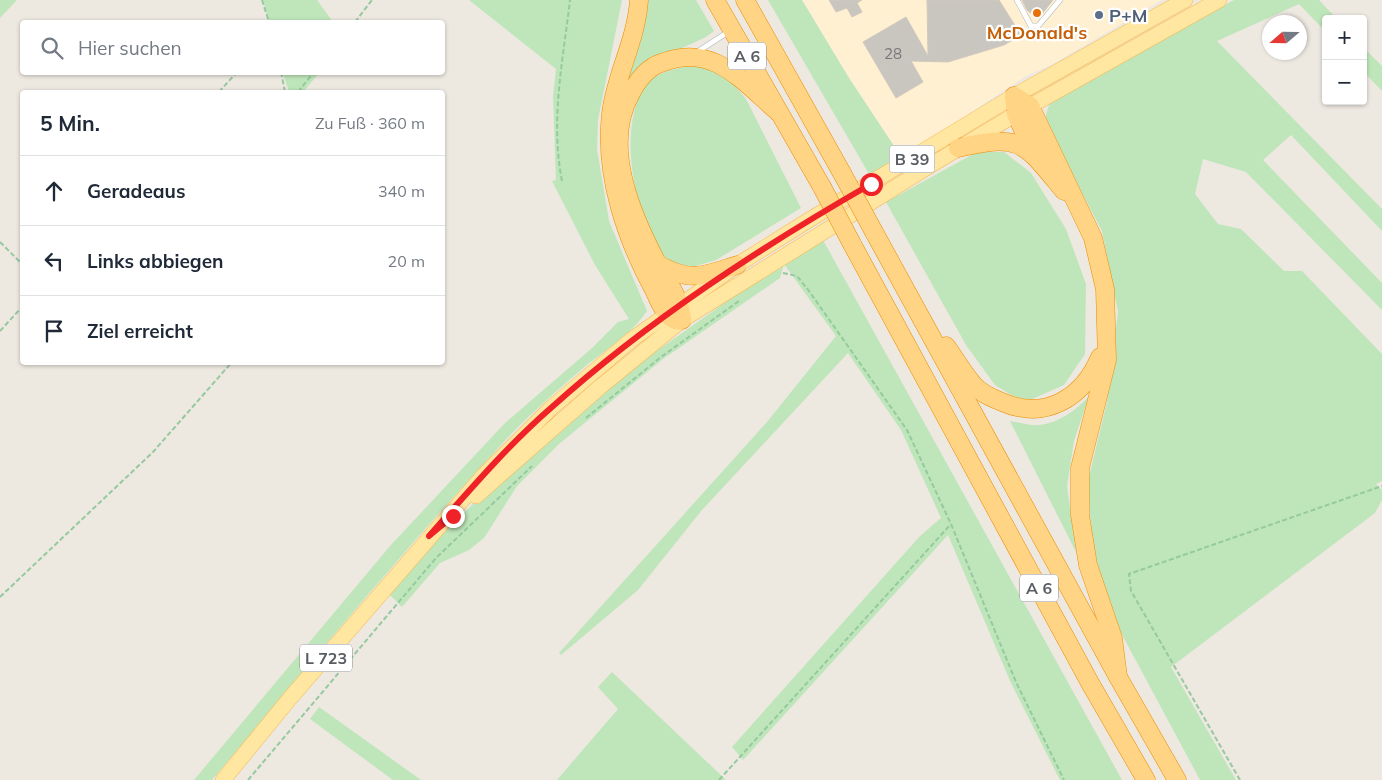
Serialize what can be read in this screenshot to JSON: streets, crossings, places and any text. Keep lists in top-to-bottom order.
{
  "streets": {
    "highway": ["A 6"],
    "main road": ["B 39", "L 723"]
  },
  "crossings": [
    ["B 39", "L 723"]
  ],
  "places": ["McDonald's", "P+M"],
  "house_numbers": ["28"],
  "north": "left",
  "page": {
    "map_buttons": ["+", "−"],
    "search": "Hier suchen",
    "heading": ["5 Min.", "Zu Fuß · 360 m"],
    "list": [
      ["Geradeaus", "340 m"],
      ["Links abbiegen", "20 m"],
      "Ziel erreicht"
    ]
  }
}
